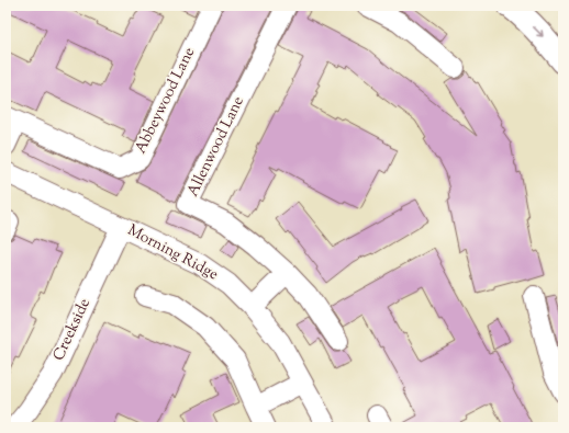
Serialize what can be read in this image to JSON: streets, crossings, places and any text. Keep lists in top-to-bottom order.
{
  "streets": {
    "street": [
      "Abbeywood Lane",
      "Allenwood Lane",
      "Morning Ridge",
      "Creekside"
    ]
  },
  "crossings": [
    ["Morning Ridge", "Creekside"]
  ]
}
